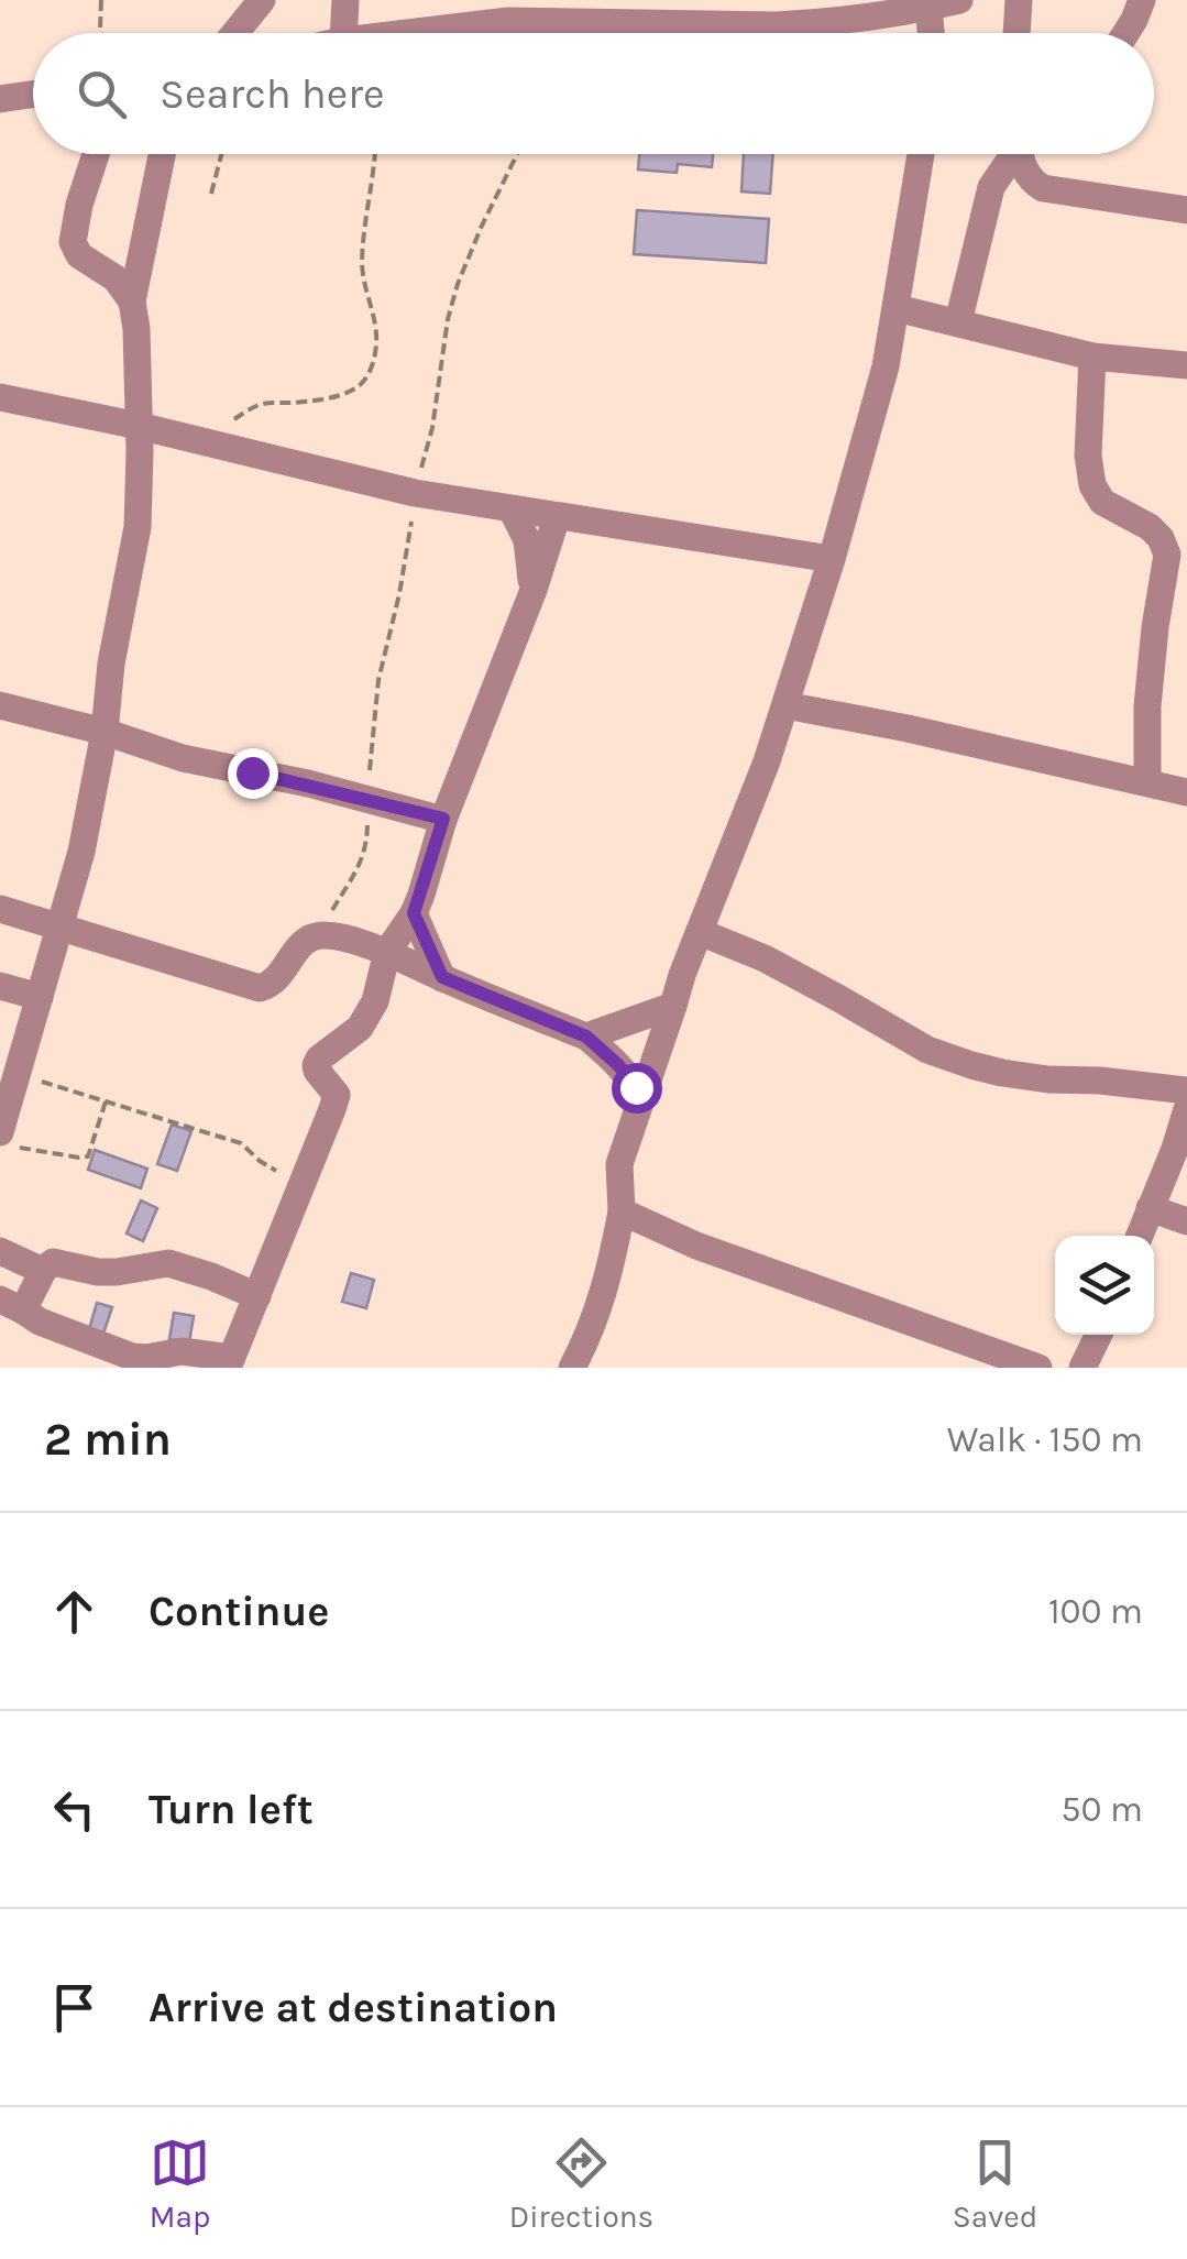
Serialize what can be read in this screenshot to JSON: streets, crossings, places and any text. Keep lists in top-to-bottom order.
{
  "page": {
    "search": "Search here",
    "heading": ["2 min", "Walk · 150 m"],
    "list": [
      ["Continue", "100 m"],
      ["Turn left", "50 m"],
      "Arrive at destination"
    ],
    "nav": ["Map", "Directions", "Saved"]
  }
}
